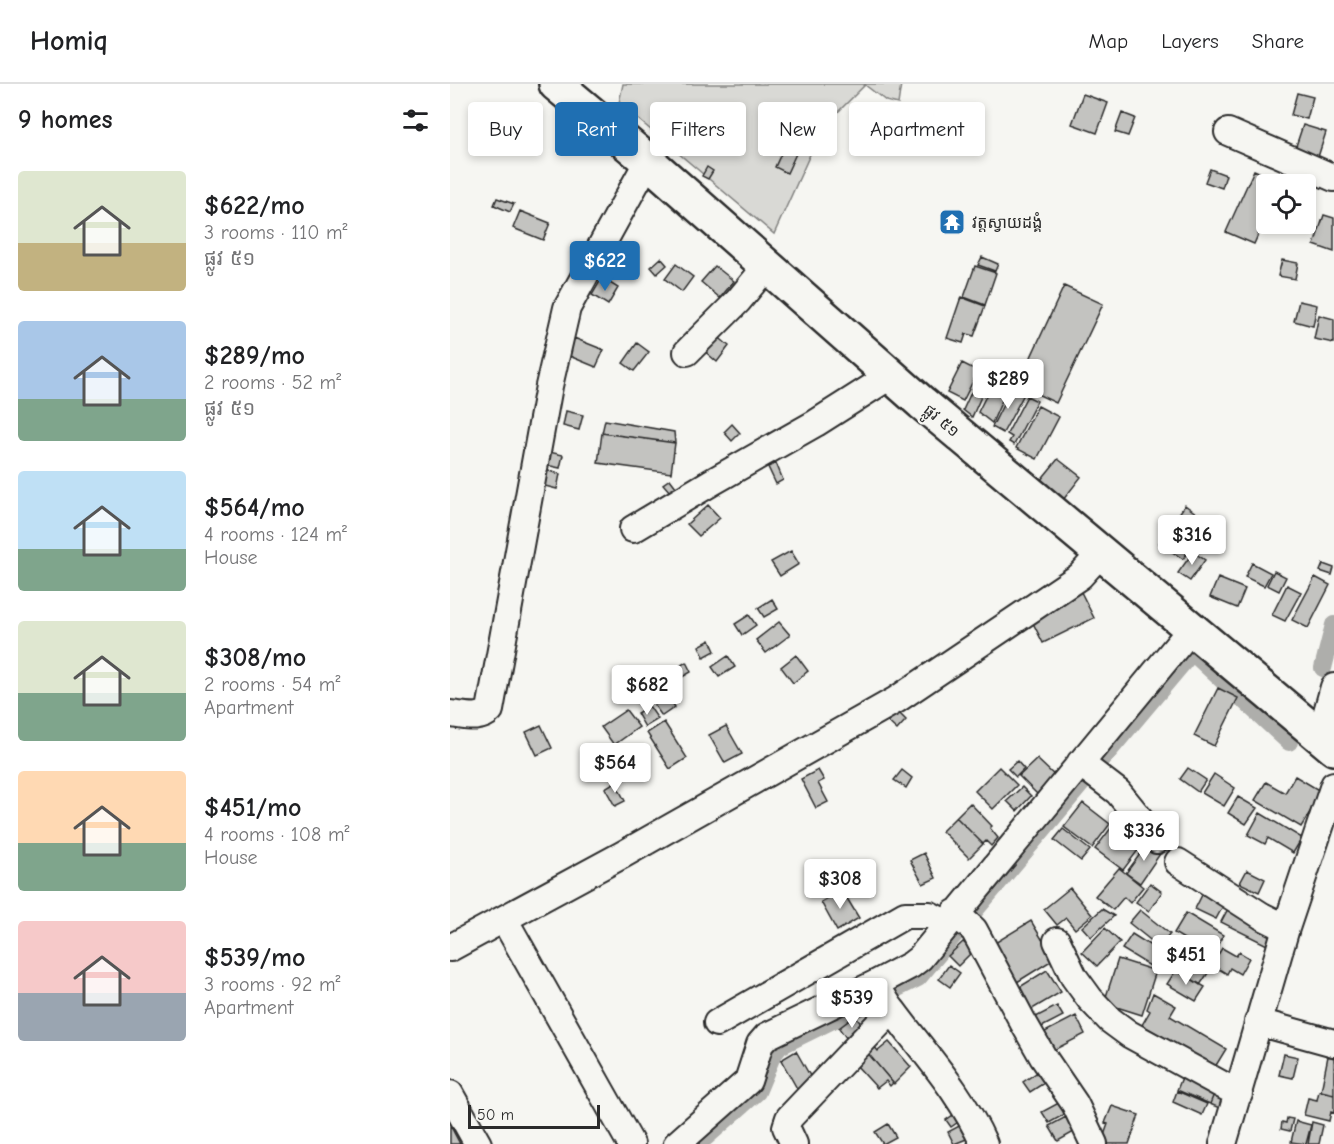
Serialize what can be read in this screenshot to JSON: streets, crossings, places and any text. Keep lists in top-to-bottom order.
{
  "streets": {
    "main road": ["ផ្លូវ ៥១"]
  },
  "places": {
    "temple": ["វត្តស្វាយដង្គំ"]
  },
  "scale_bar": "50 m",
  "page": {
    "header": "Homiq",
    "nav": ["Map", "Layers", "Share"],
    "heading": "9 homes",
    "chip": [
      "Buy",
      "Rent",
      "Filters",
      "New",
      "Apartment"
    ],
    "list": [
      {
        "name": "$622/mo",
        "note": "3 rooms · 110 m² · ផ្លូវ ៥១"
      },
      {
        "name": "$289/mo",
        "note": "2 rooms · 52 m² · ផ្លូវ ៥១"
      },
      {
        "name": "$564/mo",
        "note": "4 rooms · 124 m² · House"
      },
      {
        "name": "$308/mo",
        "note": "2 rooms · 54 m² · Apartment"
      },
      {
        "name": "$451/mo",
        "note": "4 rooms · 108 m² · House"
      },
      {
        "name": "$539/mo",
        "note": "3 rooms · 92 m² · Apartment"
      }
    ],
    "price": [
      "$622",
      "$289",
      "$316",
      "$682",
      "$564",
      "$336",
      "$308",
      "$451",
      "$539"
    ],
    "scale": "50 m"
  }
}
